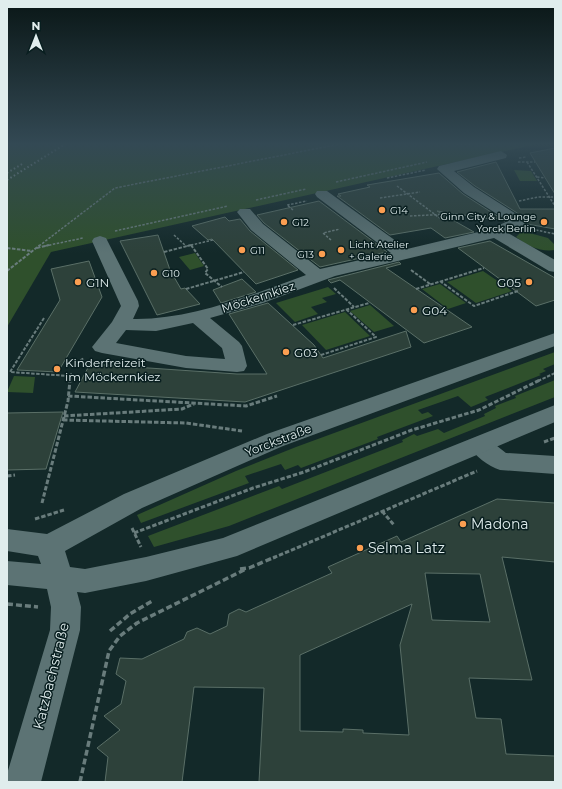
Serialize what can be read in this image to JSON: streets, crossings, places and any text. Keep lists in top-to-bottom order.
{
  "streets": {
    "street": ["Möckernkiez", "Yorckstraße", "Katzbachstraße"]
  },
  "crossings": [
    ["Yorckstraße", "Katzbachstraße"]
  ],
  "places": [
    "G14",
    "G12",
    "Ginn City & Lounge Yorck Berlin",
    "G11",
    "Licht Atelier + Galerie",
    "G13",
    "G10",
    "G1N",
    "G05",
    "G04",
    "G03",
    "Kinderfreizeit im Möckernkiez",
    "Madona",
    "Selma Latz"
  ],
  "north": "top"
}
